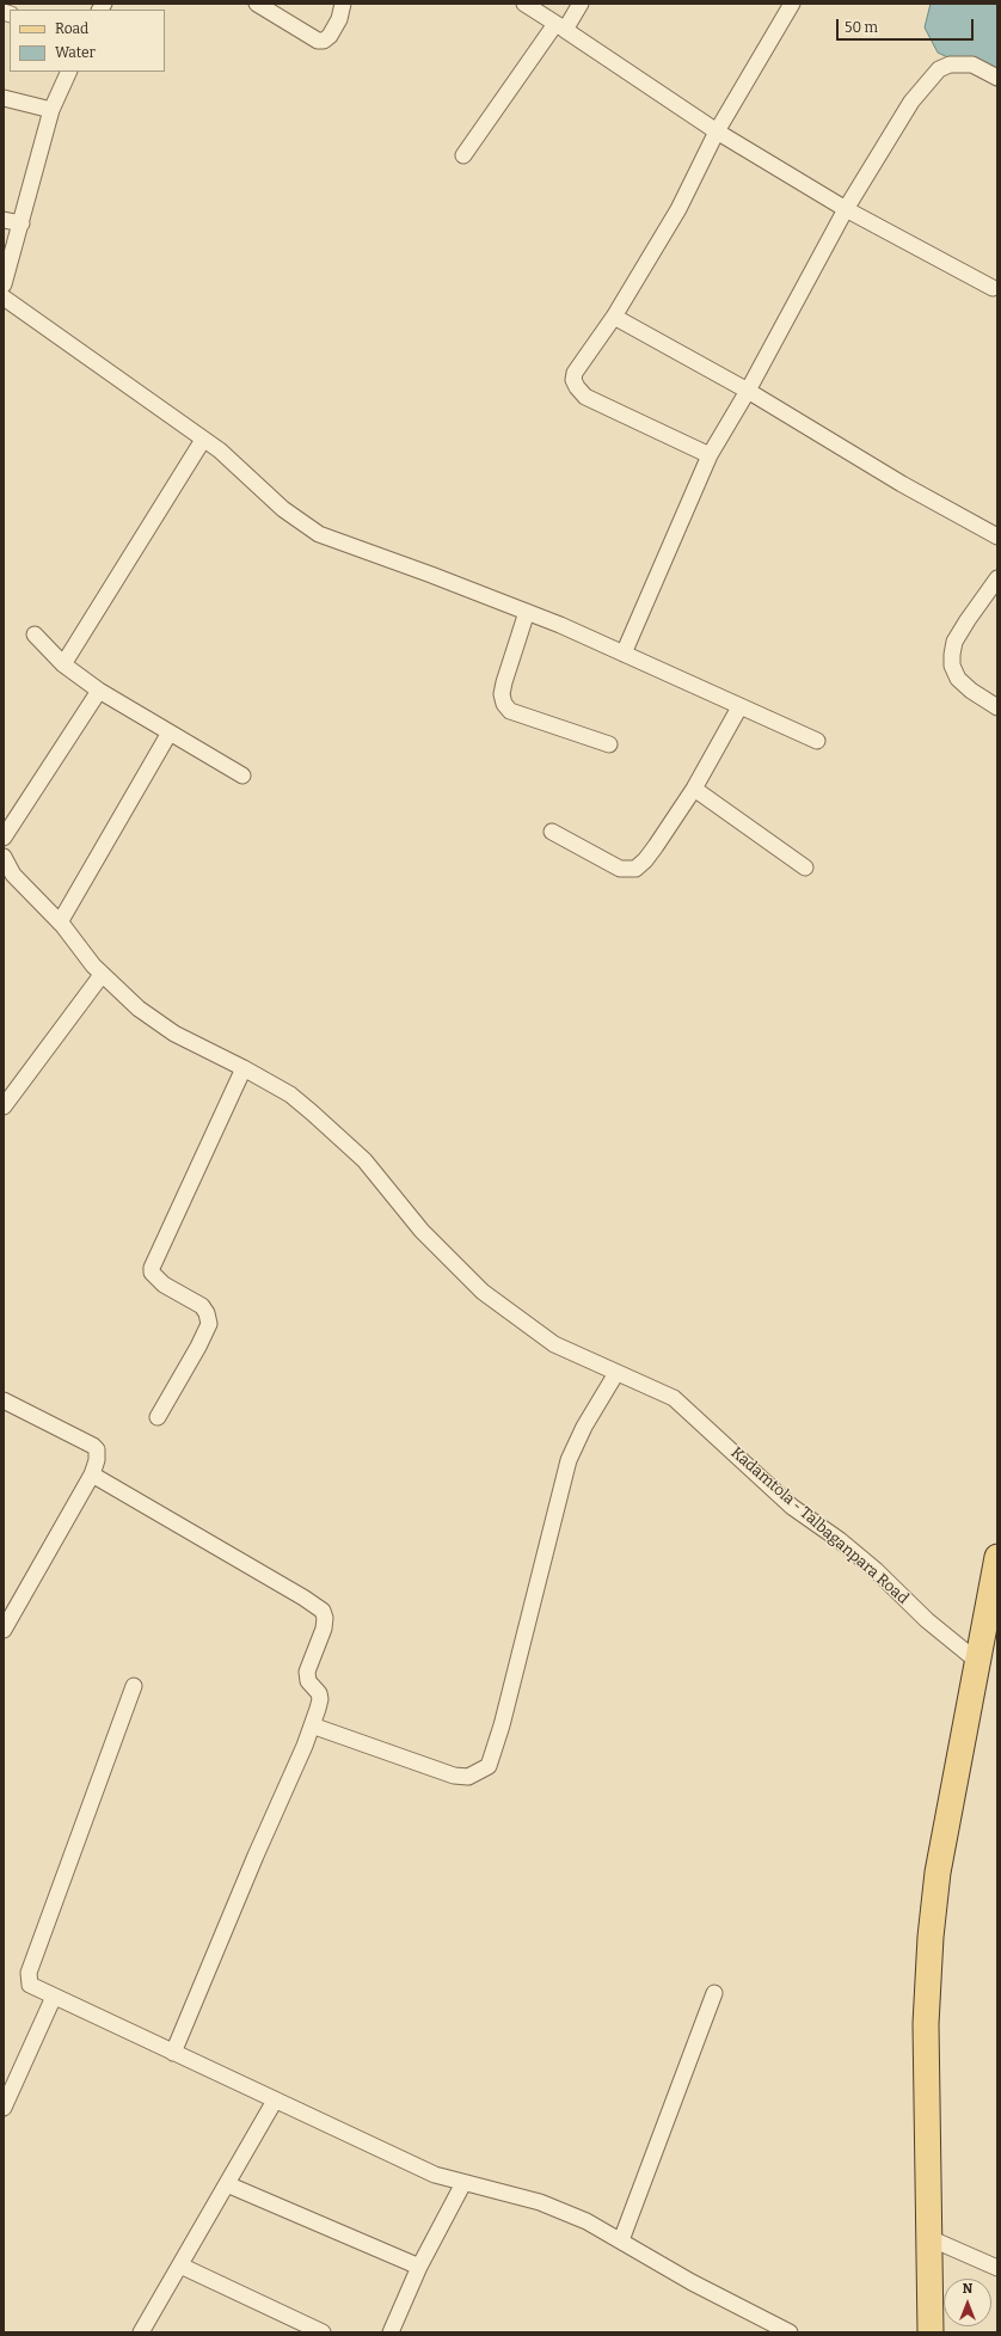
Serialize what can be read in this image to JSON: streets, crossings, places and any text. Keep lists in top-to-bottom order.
{
  "streets": {
    "street": ["Kadamtola - Talbaganpara Road"]
  },
  "legend": ["Road", "Water"],
  "scale_bar": "50 m",
  "north": "top"
}
